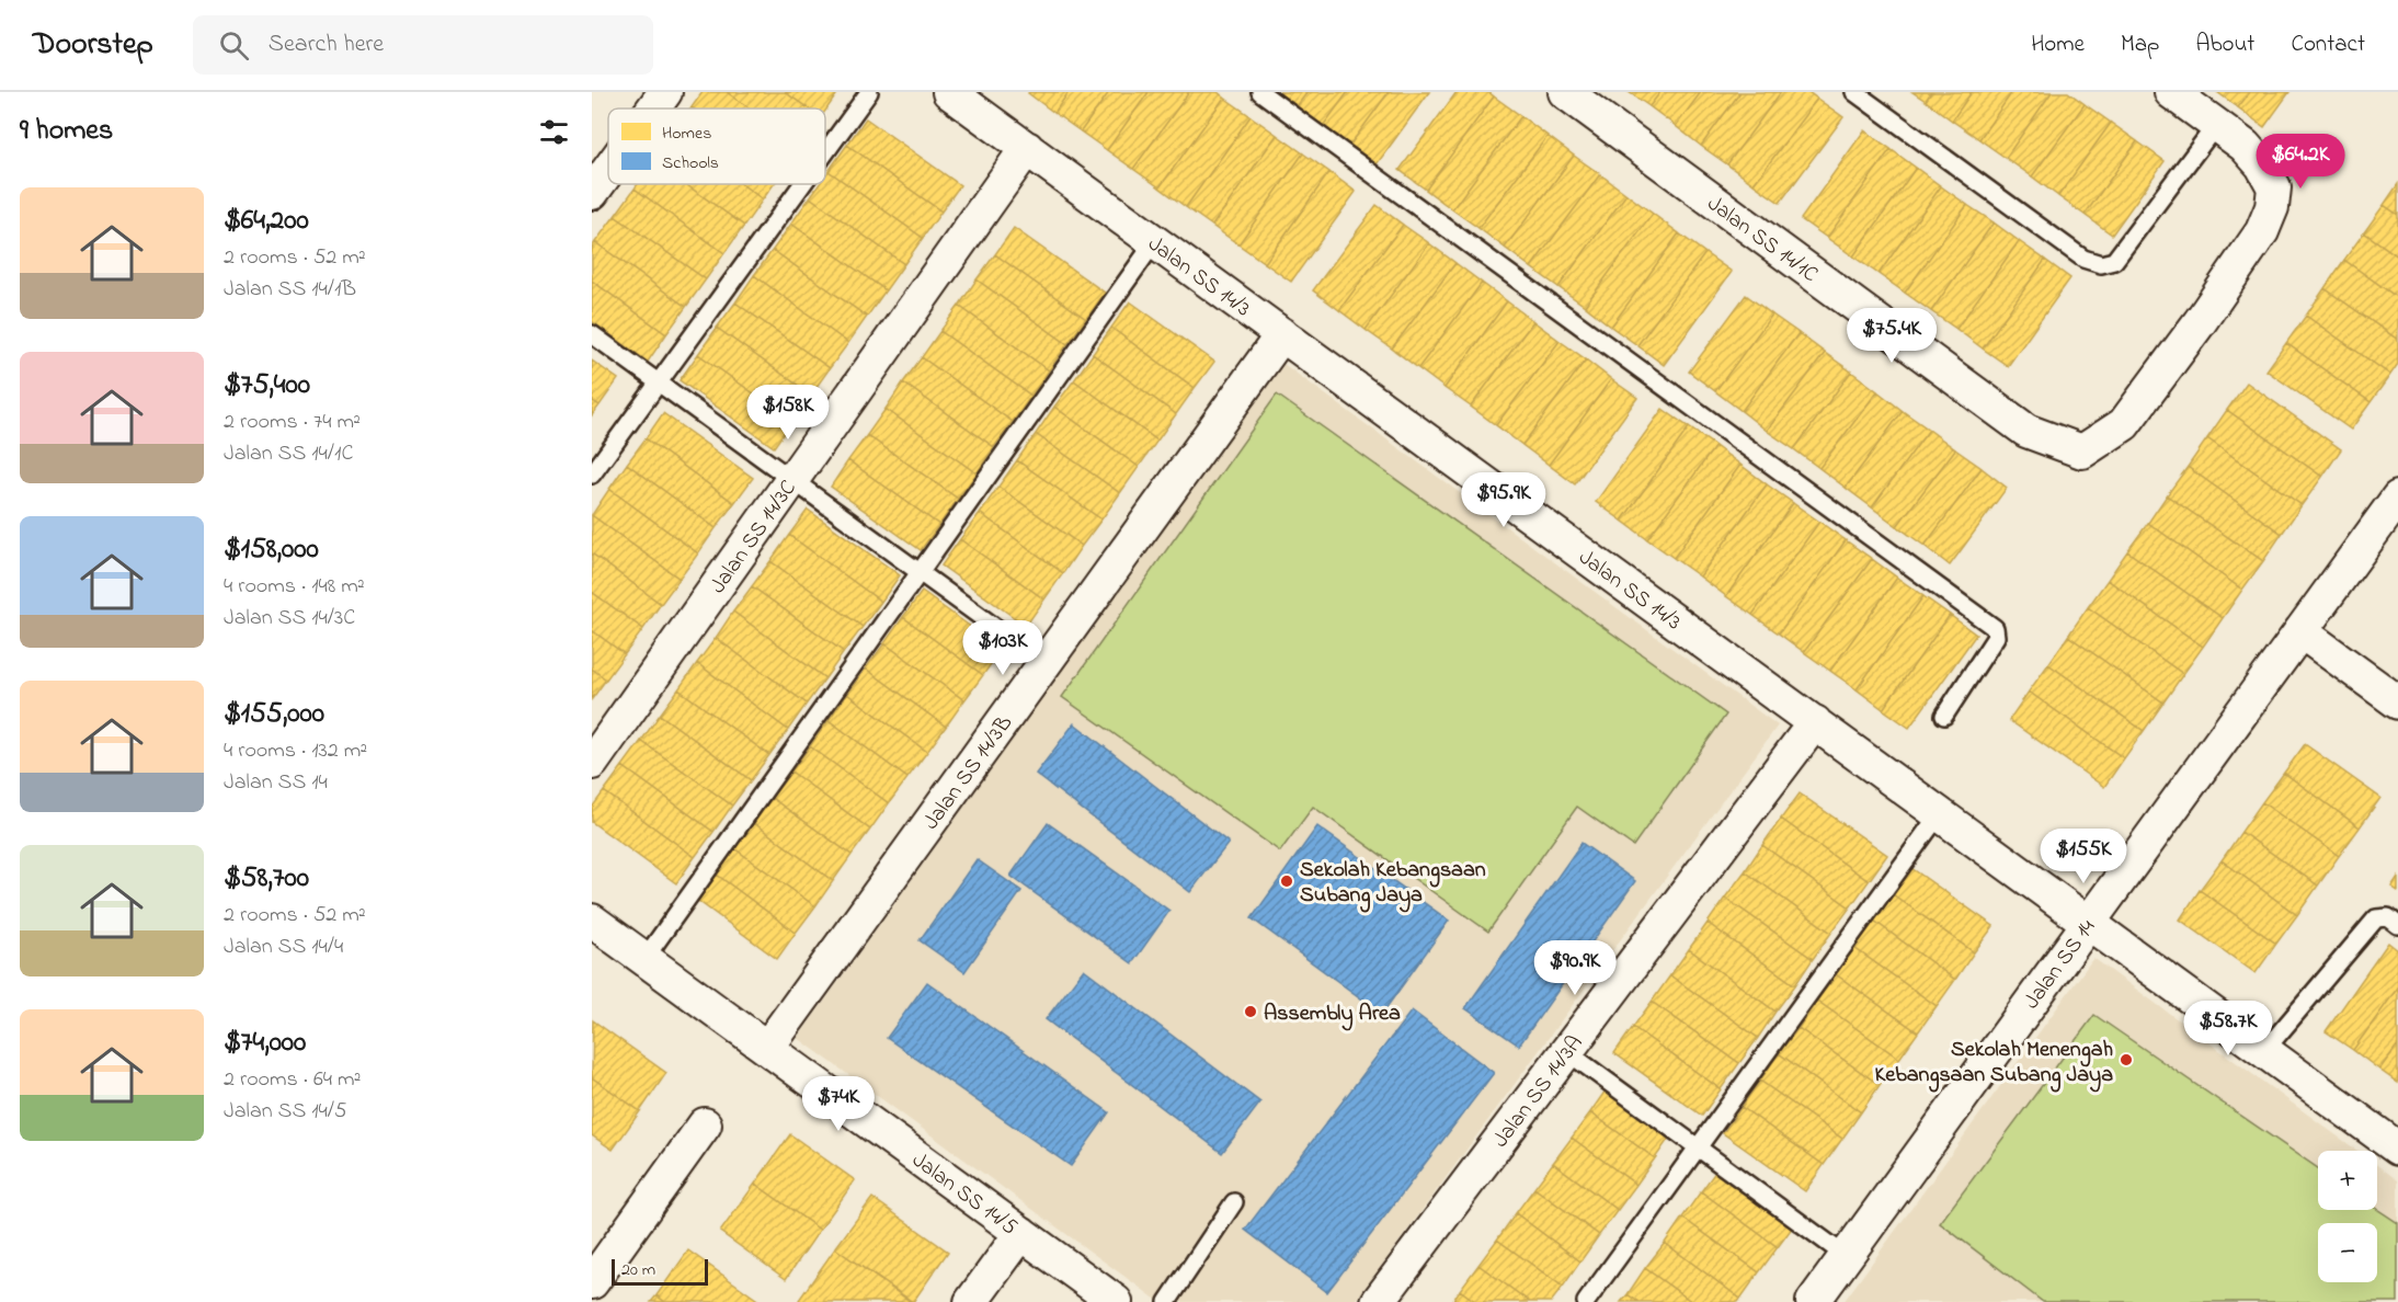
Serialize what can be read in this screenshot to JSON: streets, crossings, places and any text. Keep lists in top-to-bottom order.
{
  "streets": {
    "street": [
      "Jalan SS 14/1C",
      "Jalan SS 14/3",
      "Jalan SS 14/3C",
      "Jalan SS 14/3B",
      "Jalan SS 14",
      "Jalan SS 14/3A",
      "Jalan SS 14/5"
    ]
  },
  "crossings": [
    ["Jalan SS 14/3", "Jalan SS 14/3C"],
    ["Jalan SS 14/3", "Jalan SS 14/3B"],
    ["Jalan SS 14/3", "Jalan SS 14"],
    ["Jalan SS 14/3", "Jalan SS 14/3A"],
    ["Jalan SS 14/3B", "Jalan SS 14/5"]
  ],
  "places": ["Sekolah Kebangsaan Subang Jaya", "Assembly Area", "Sekolah Menengah Kebangsaan Subang Jaya"],
  "legend": ["Homes", "Schools"],
  "scale_bar": "20 m",
  "page": {
    "header": "Doorstep",
    "search": "Search here",
    "nav": [
      "Home",
      "Map",
      "About",
      "Contact"
    ],
    "heading": "9 homes",
    "price": [
      "$64.2K",
      "$75.4K",
      "$158K",
      "$95.9K",
      "$103K",
      "$155K",
      "$90.9K",
      "$58.7K",
      "$74K"
    ],
    "list": [
      {
        "name": "$64,200",
        "note": "2 rooms · 52 m² · Jalan SS 14/1B"
      },
      {
        "name": "$75,400",
        "note": "2 rooms · 74 m² · Jalan SS 14/1C"
      },
      {
        "name": "$158,000",
        "note": "4 rooms · 148 m² · Jalan SS 14/3C"
      },
      {
        "name": "$155,000",
        "note": "4 rooms · 132 m² · Jalan SS 14"
      },
      {
        "name": "$58,700",
        "note": "2 rooms · 52 m² · Jalan SS 14/4"
      },
      {
        "name": "$74,000",
        "note": "2 rooms · 64 m² · Jalan SS 14/5"
      }
    ],
    "map_buttons": ["+", "−"],
    "scale": "20 m"
  }
}
